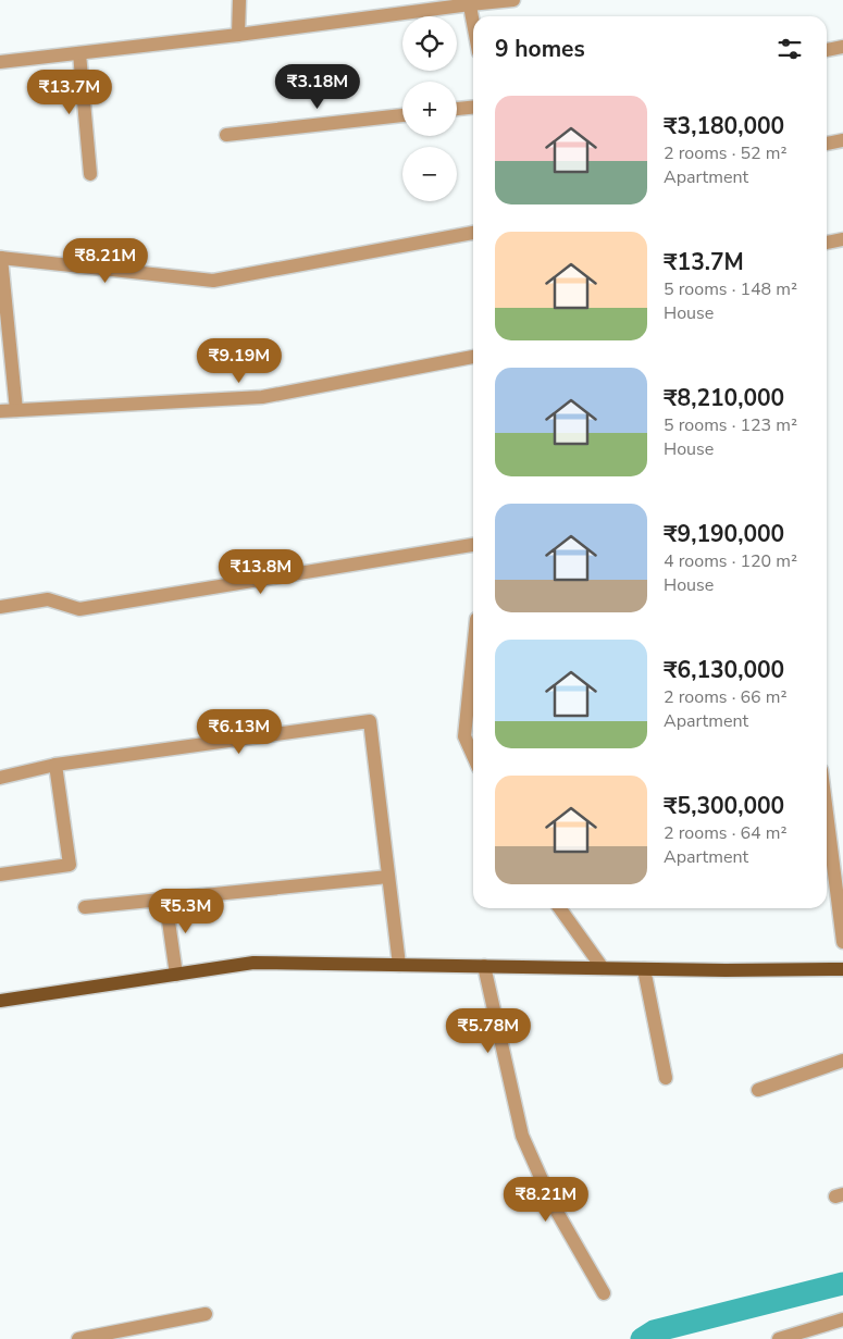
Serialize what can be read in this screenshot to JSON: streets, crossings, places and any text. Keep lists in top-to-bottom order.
{
  "page": {
    "map_buttons": ["+", "−"],
    "heading": "9 homes",
    "price": [
      "₹3.18M",
      "₹13.7M",
      "₹8.21M",
      "₹9.19M",
      "₹13.8M",
      "₹6.13M",
      "₹5.3M",
      "₹5.78M",
      "₹8.21M"
    ],
    "list": [
      {
        "name": "₹3,180,000",
        "note": "2 rooms · 52 m² · Apartment"
      },
      {
        "name": "₹13.7M",
        "note": "5 rooms · 148 m² · House"
      },
      {
        "name": "₹8,210,000",
        "note": "5 rooms · 123 m² · House"
      },
      {
        "name": "₹9,190,000",
        "note": "4 rooms · 120 m² · House"
      },
      {
        "name": "₹6,130,000",
        "note": "2 rooms · 66 m² · Apartment"
      },
      {
        "name": "₹5,300,000",
        "note": "2 rooms · 64 m² · Apartment"
      }
    ]
  }
}
